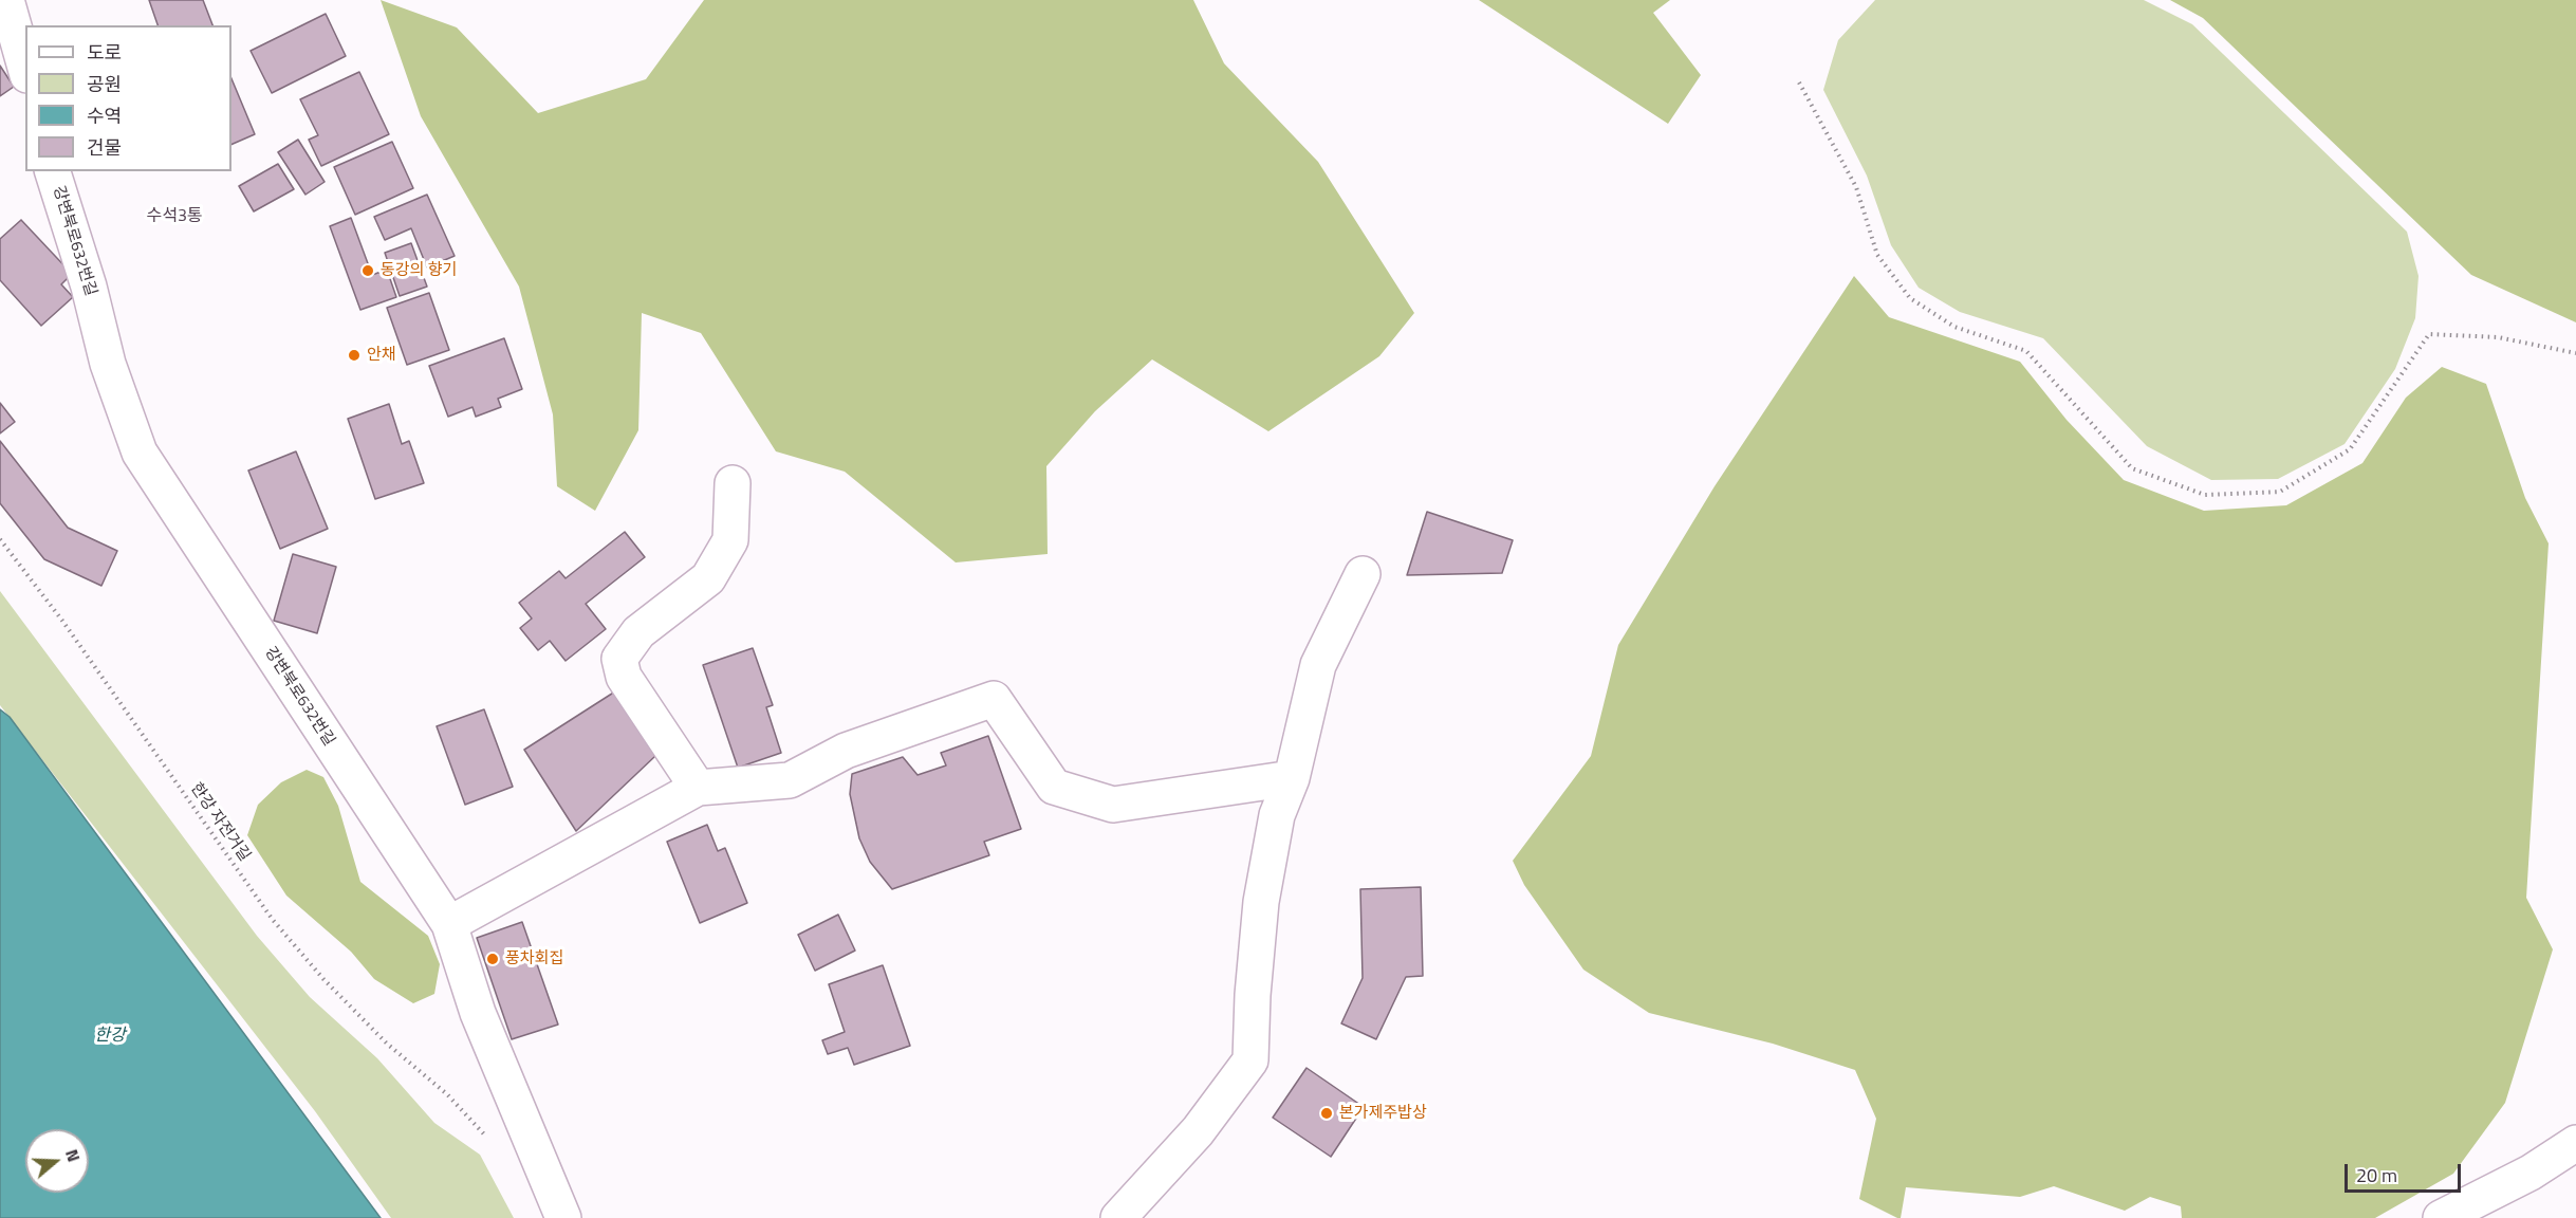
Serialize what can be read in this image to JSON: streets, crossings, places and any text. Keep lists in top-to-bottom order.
{
  "streets": {
    "street": ["강변북로632번길"],
    "path": ["한강 자전거길"]
  },
  "districts": ["수석3통"],
  "water": ["한강"],
  "places": [
    "동강의 향기",
    "안채",
    "풍차회집",
    "본가제주밥상"
  ],
  "legend": [
    "도로",
    "공원",
    "수역",
    "건물"
  ],
  "scale_bar": "20 m",
  "north": "right"
}
